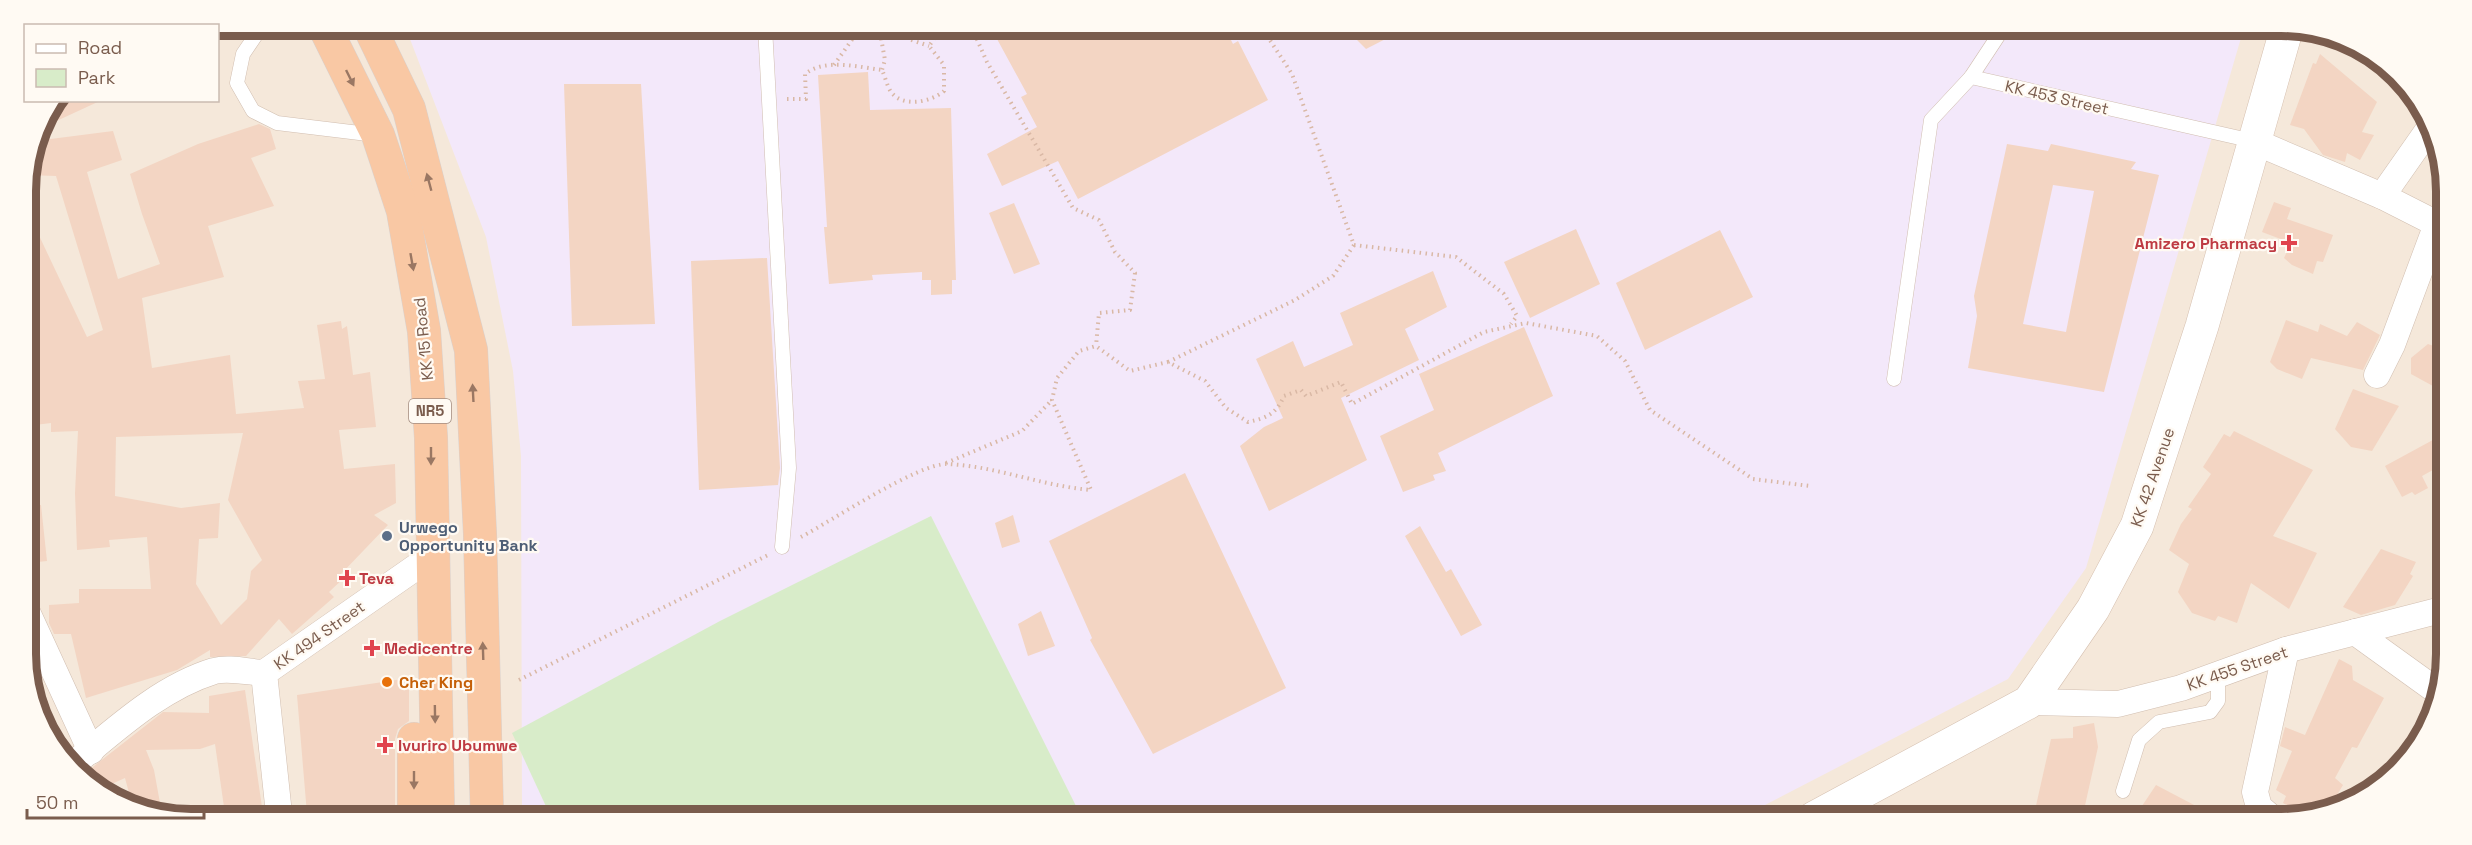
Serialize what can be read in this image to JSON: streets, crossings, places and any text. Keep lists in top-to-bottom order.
{
  "streets": {
    "highway": ["KK 15 Road", "NR5"],
    "main road": ["KK 42 Avenue"],
    "street": ["KK 453 Street", "KK 494 Street", "KK 455 Street"]
  },
  "crossings": [
    ["KK 453 Street", "KK 42 Avenue"],
    ["KK 15 Road", "KK 494 Street"],
    ["KK 42 Avenue", "KK 455 Street"]
  ],
  "places": {
    "health": [
      "Amizero Pharmacy",
      "Teva",
      "Medicentre",
      "Ivuriro Ubumwe"
    ],
    "other": ["Urwego Opportunity Bank", "Cher King"]
  },
  "legend": ["Road", "Park"],
  "scale_bar": "50 m"
}
